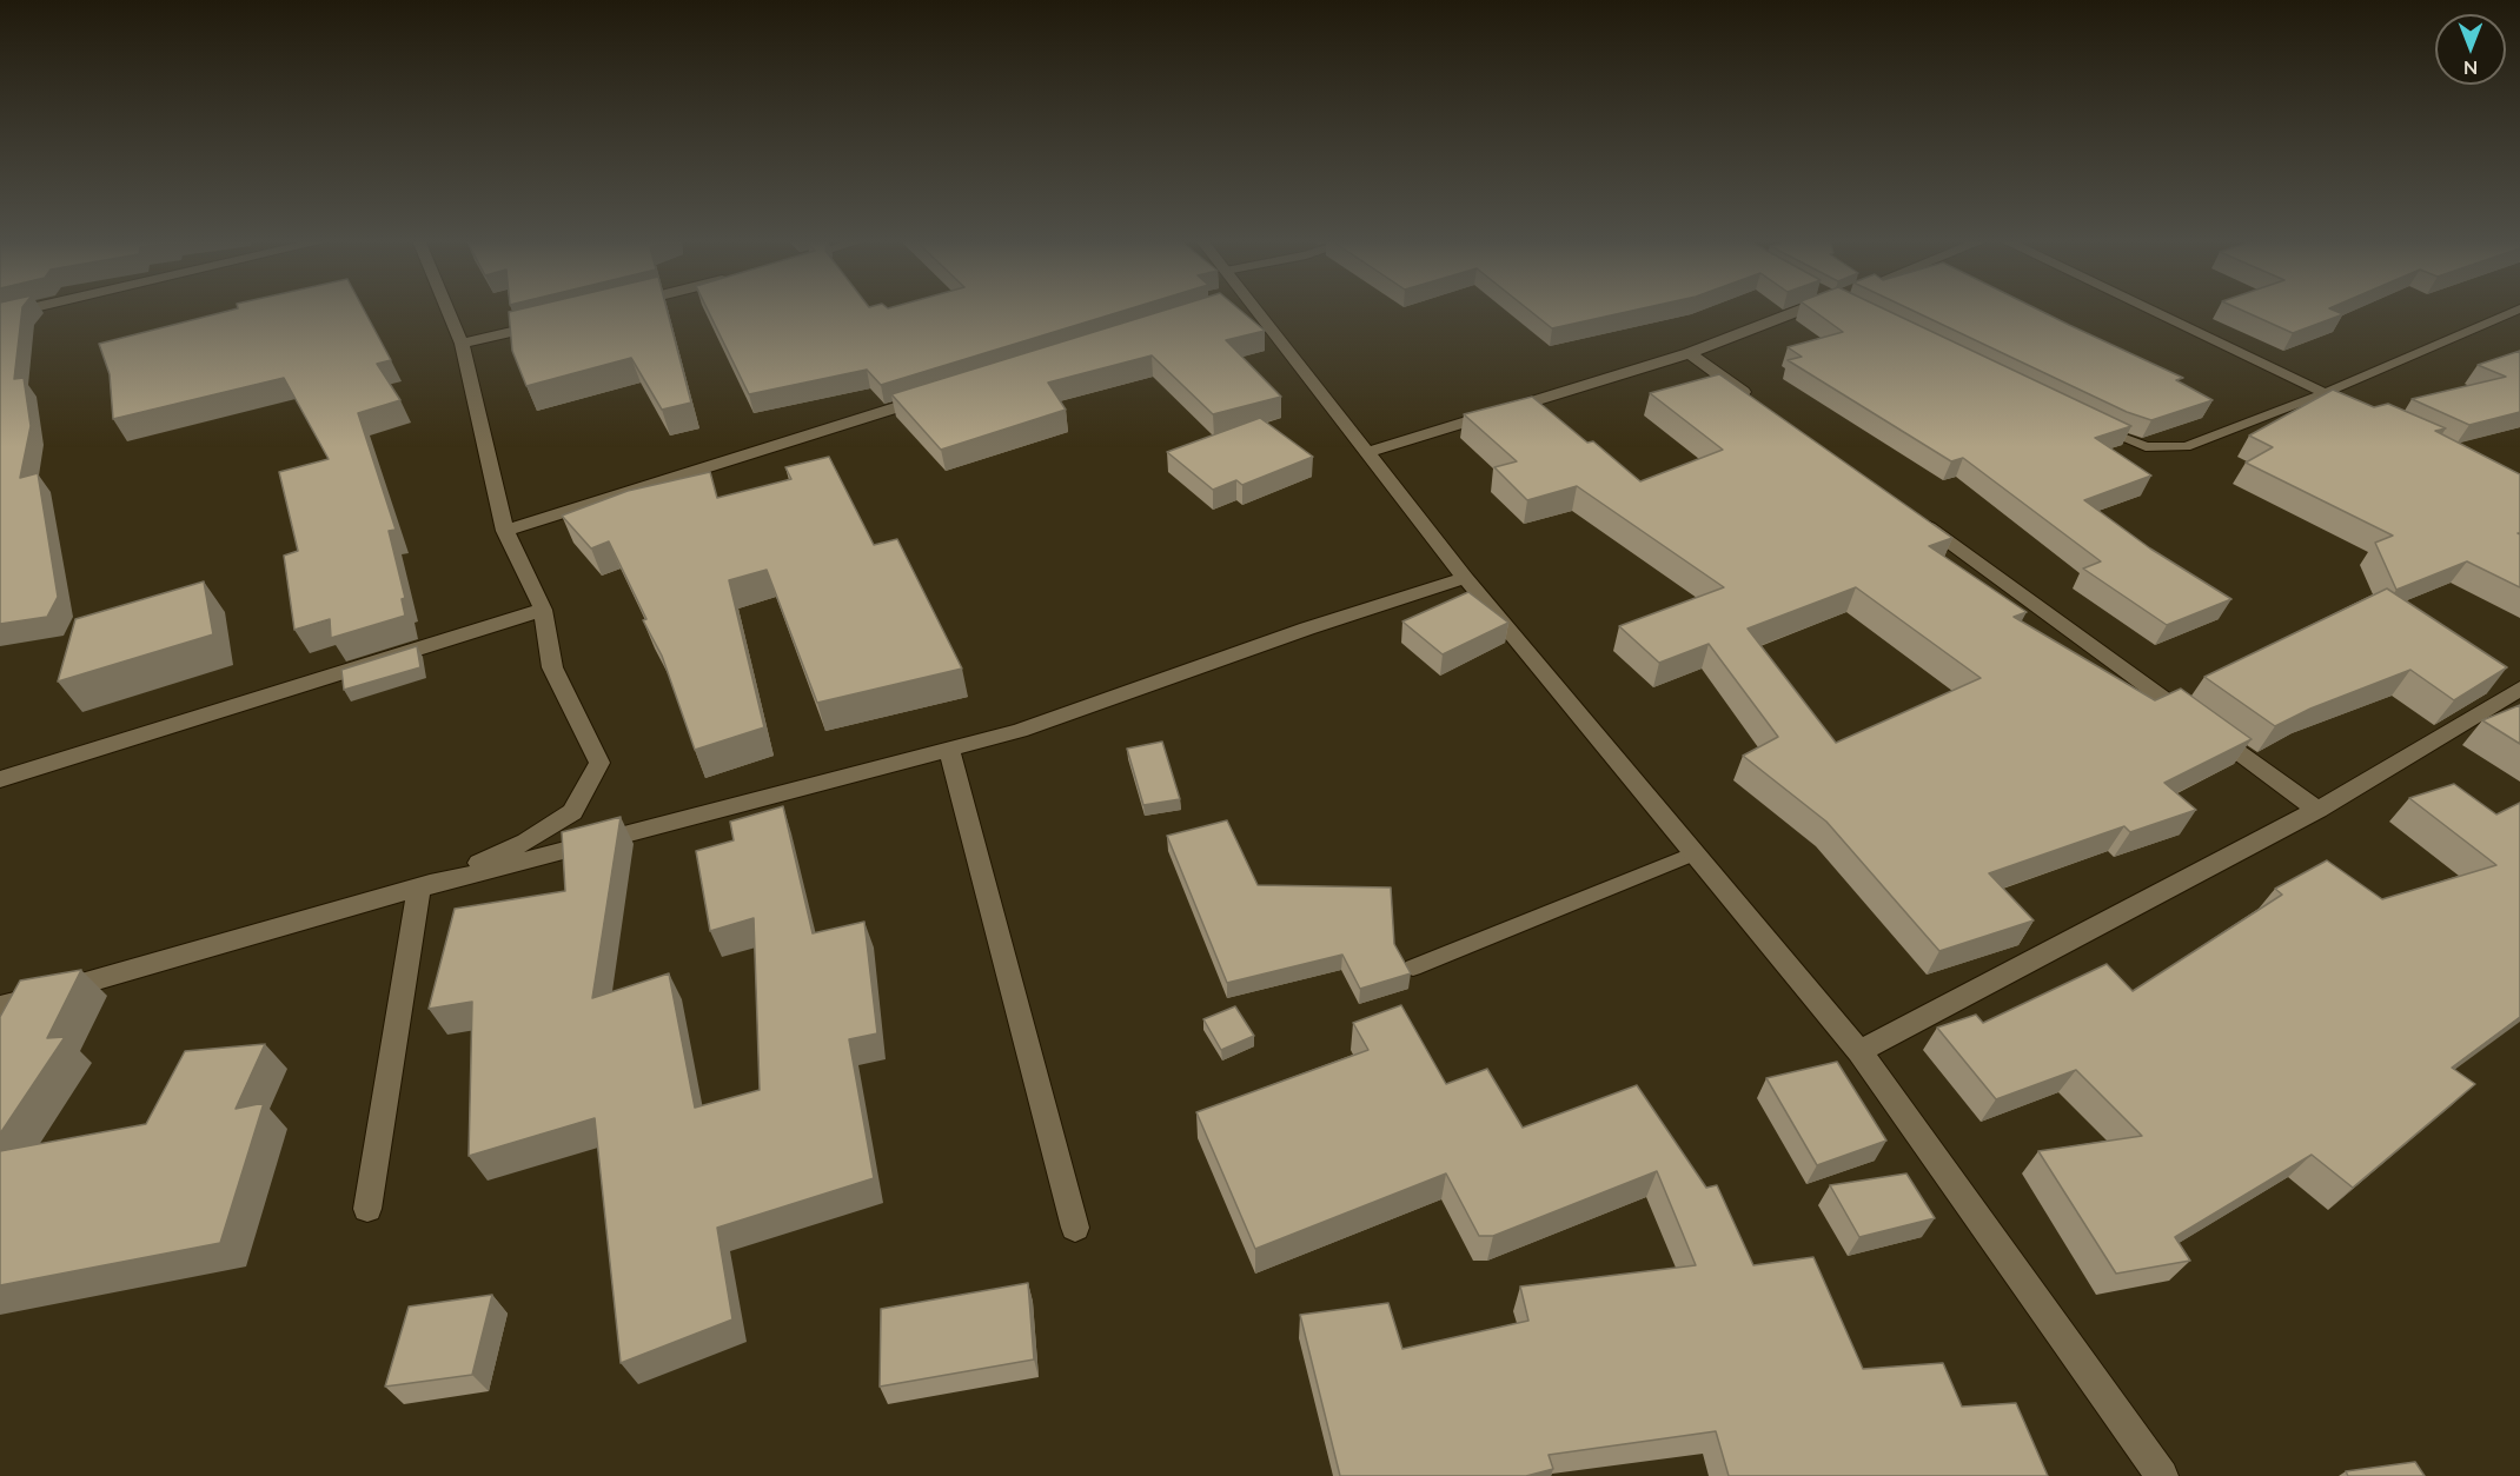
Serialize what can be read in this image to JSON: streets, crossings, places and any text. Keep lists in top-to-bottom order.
{
  "north": "bottom"
}
